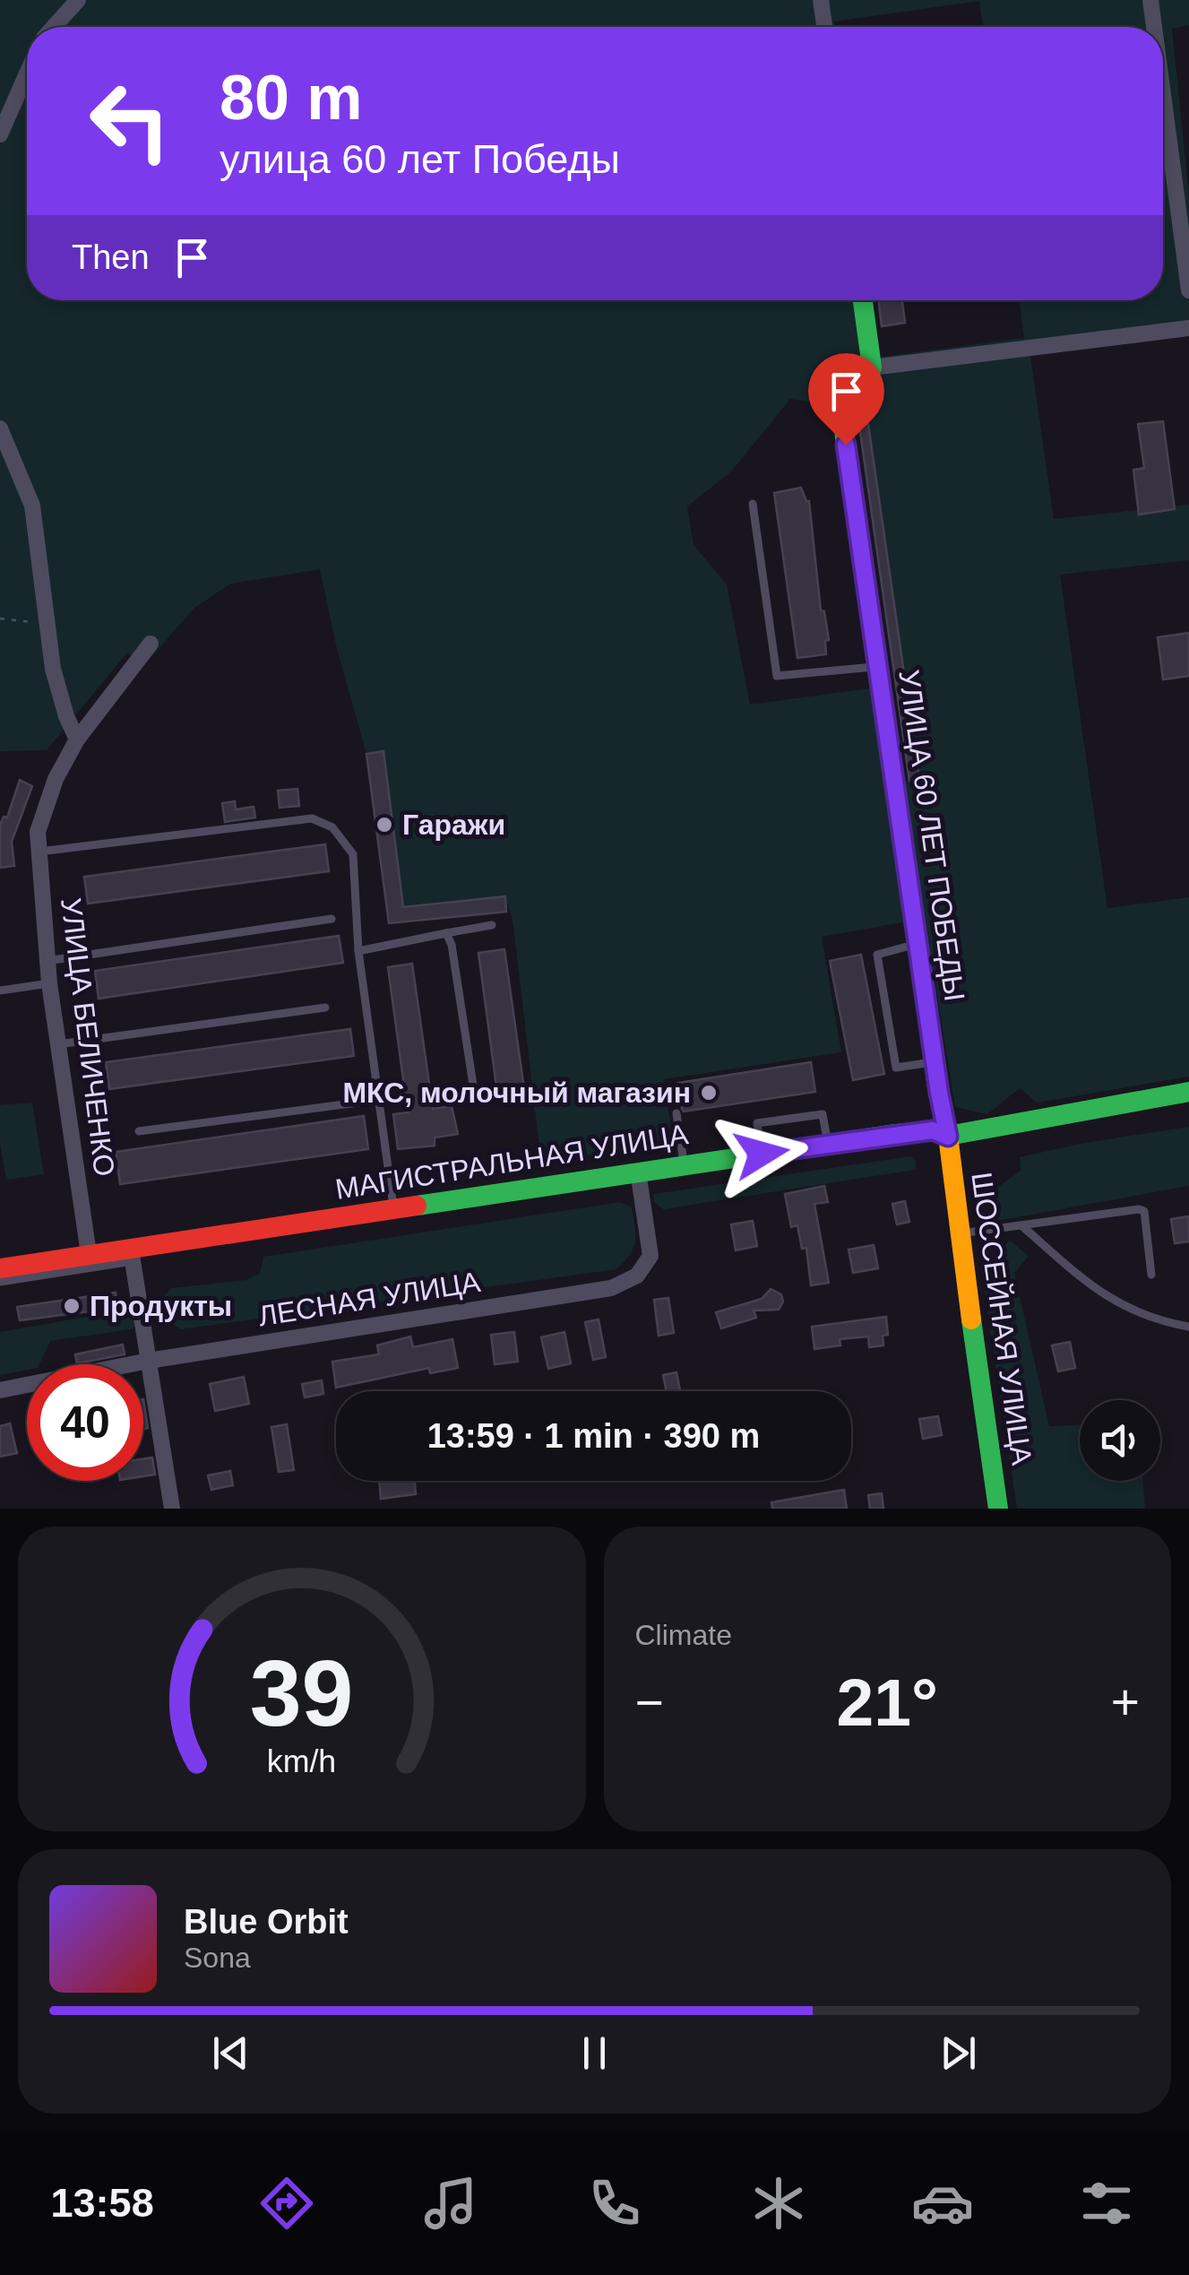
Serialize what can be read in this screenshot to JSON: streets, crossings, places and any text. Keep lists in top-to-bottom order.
{
  "streets": {
    "street": [
      "УЛИЦА 60 ЛЕТ ПОБЕДЫ",
      "УЛИЦА БЕЛИЧЕНКО",
      "МАГИСТРАЛЬНАЯ УЛИЦА",
      "ЛЕСНАЯ УЛИЦА",
      "ШОССЕЙНАЯ УЛИЦА"
    ]
  },
  "crossings": [
    ["УЛИЦА 60 ЛЕТ ПОБЕДЫ", "МАГИСТРАЛЬНАЯ УЛИЦА"],
    ["УЛИЦА 60 ЛЕТ ПОБЕДЫ", "ШОССЕЙНАЯ УЛИЦА"],
    ["УЛИЦА БЕЛИЧЕНКО", "МАГИСТРАЛЬНАЯ УЛИЦА"],
    ["МАГИСТРАЛЬНАЯ УЛИЦА", "ЛЕСНАЯ УЛИЦА"],
    ["МАГИСТРАЛЬНАЯ УЛИЦА", "ШОССЕЙНАЯ УЛИЦА"]
  ],
  "places": ["Гаражи", "МКС, молочный магазин", "Продукты"],
  "page": {
    "turn": ["80 m", "улица 60 лет Победы"],
    "then": "Then",
    "limit": "40",
    "trip": "13:59 · 1 min · 390 m",
    "tile": "Climate",
    "heat": ["−", "21°", "+"],
    "song": ["Blue Orbit", "Sona"],
    "tabs": "13:58",
    "gauge": ["39", "km/h"]
  }
}
